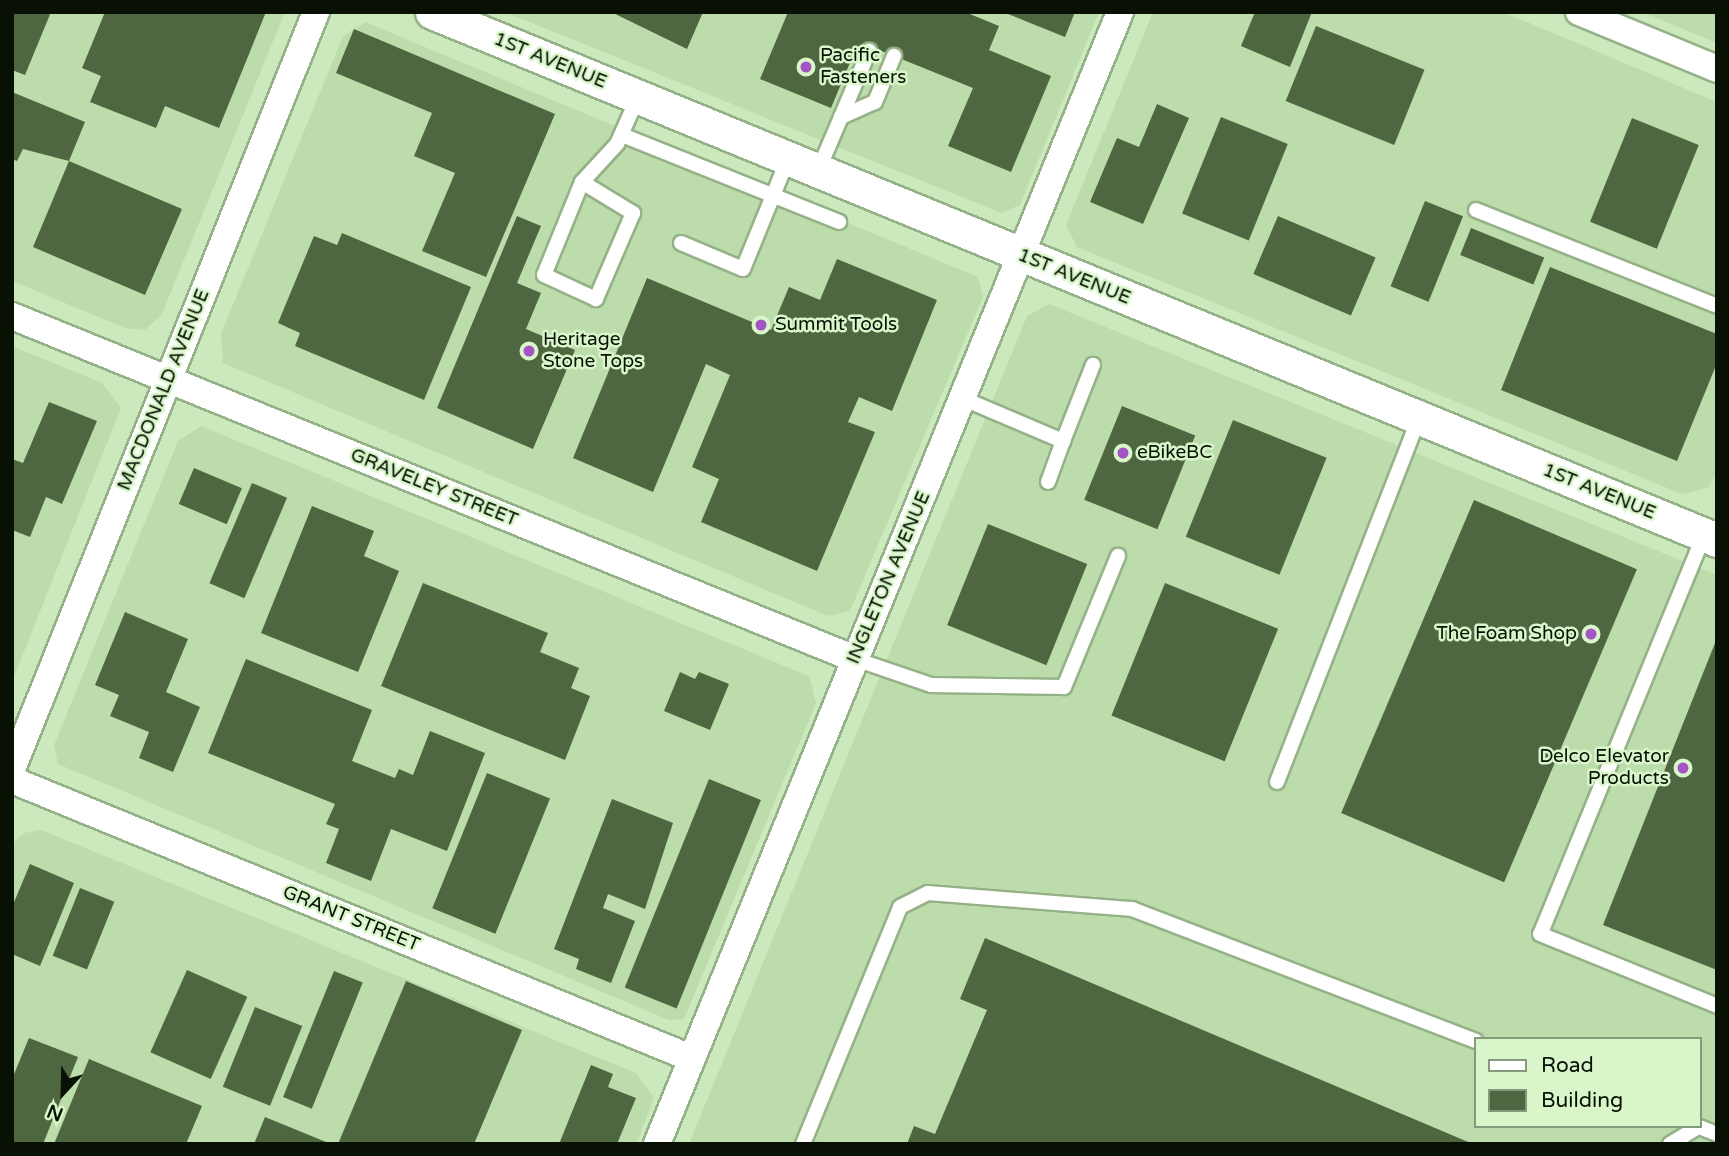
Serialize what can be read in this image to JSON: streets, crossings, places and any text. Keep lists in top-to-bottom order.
{
  "streets": {
    "street": [
      "1ST AVENUE",
      "MACDONALD AVENUE",
      "GRAVELEY STREET",
      "INGLETON AVENUE",
      "GRANT STREET"
    ]
  },
  "crossings": [
    ["1ST AVENUE", "INGLETON AVENUE"],
    ["MACDONALD AVENUE", "GRAVELEY STREET"],
    ["GRAVELEY STREET", "INGLETON AVENUE"],
    ["INGLETON AVENUE", "GRANT STREET"]
  ],
  "places": [
    "Pacific Fasteners",
    "Summit Tools",
    "Heritage Stone Tops",
    "eBikeBC",
    "The Foam Shop",
    "Delco Elevator Products"
  ],
  "legend": ["Road", "Building"],
  "north": "bottom"
}
